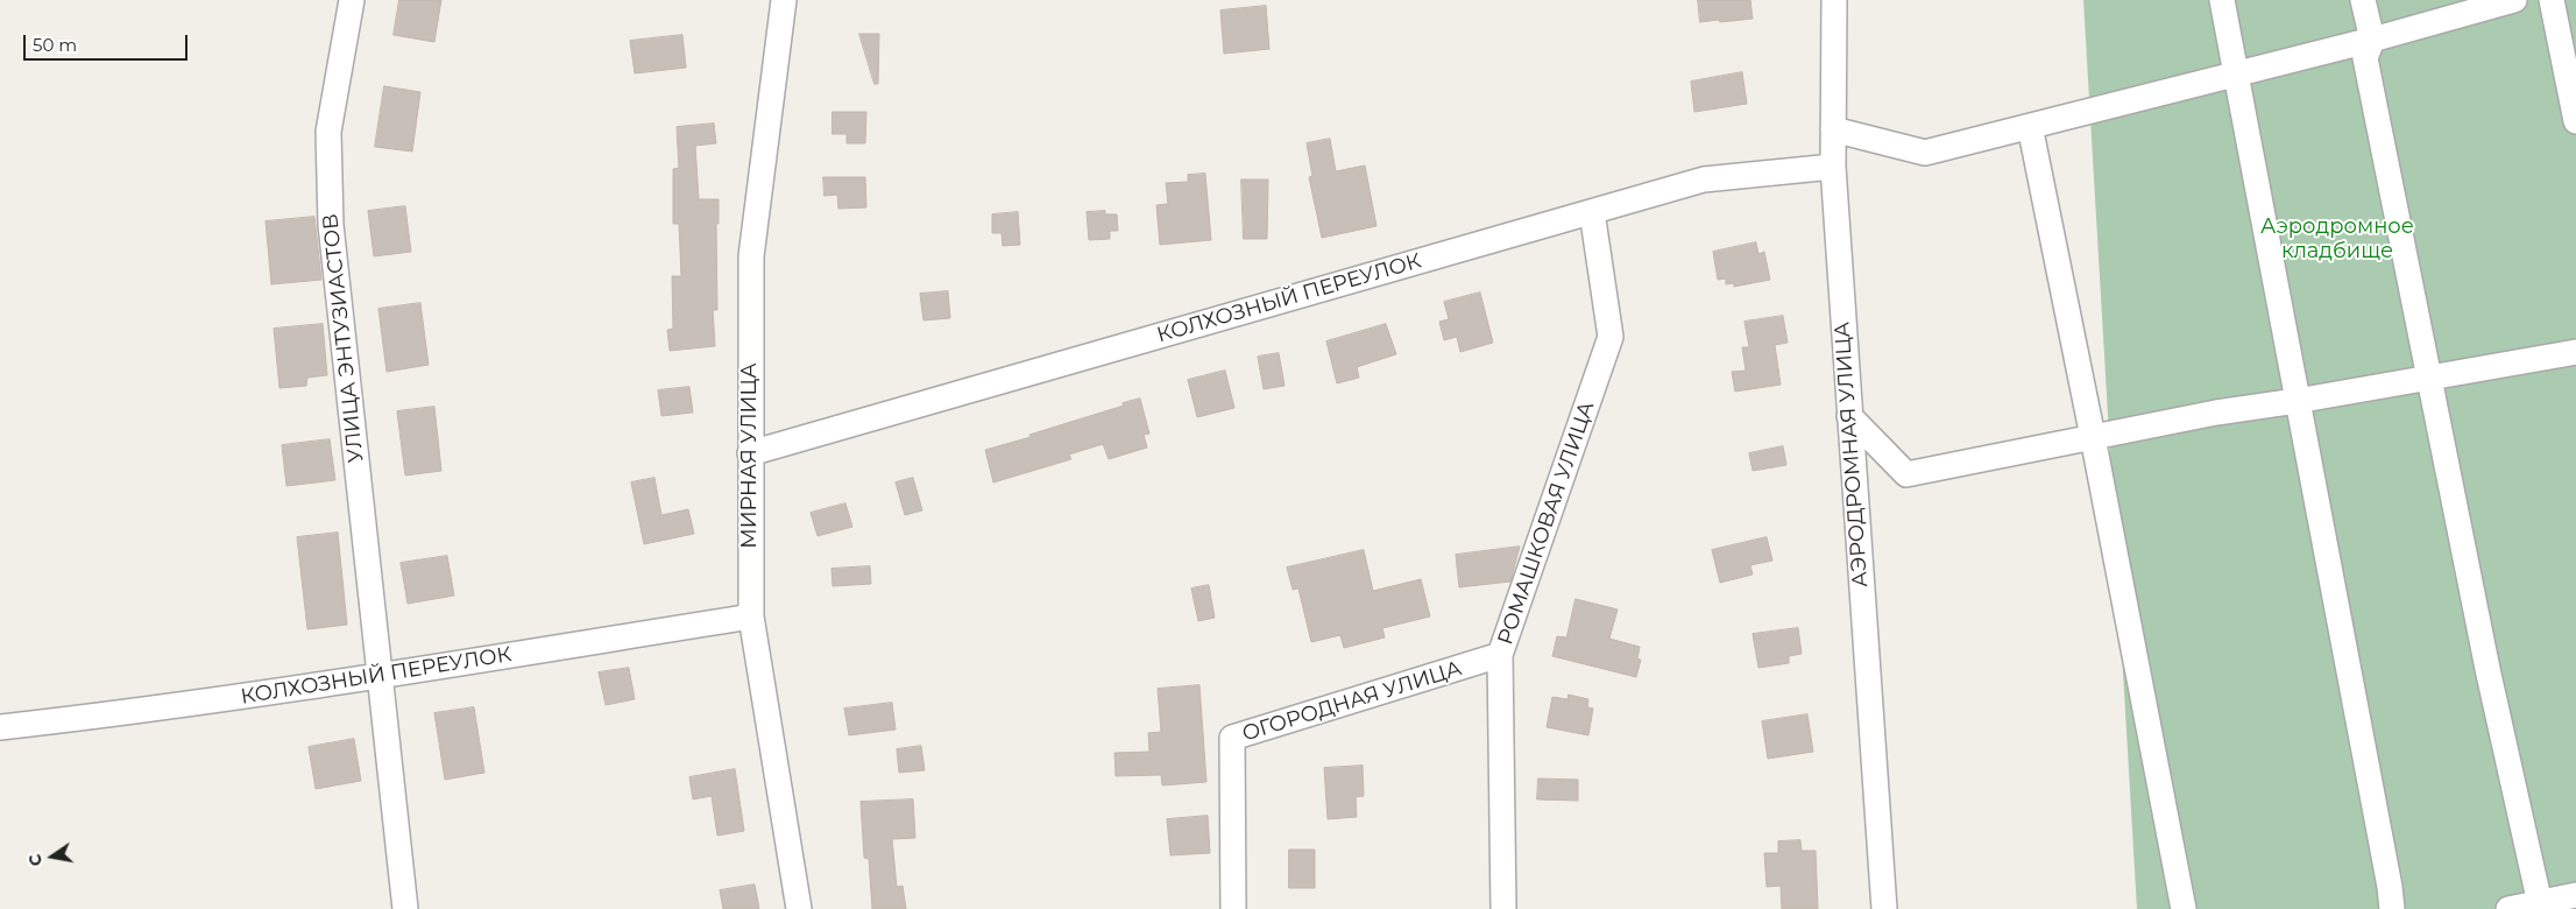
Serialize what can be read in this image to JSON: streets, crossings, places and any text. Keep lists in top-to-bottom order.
{
  "streets": {
    "street": [
      "КОЛХОЗНЫЙ ПЕРЕУЛОК",
      "УЛИЦА ЭНТУЗИАСТОВ",
      "АЭРОДРОМНАЯ УЛИЦА",
      "МИРНАЯ УЛИЦА",
      "РОМАШКОВАЯ УЛИЦА",
      "ОГОРОДНАЯ УЛИЦА"
    ]
  },
  "crossings": [
    ["КОЛХОЗНЫЙ ПЕРЕУЛОК", "УЛИЦА ЭНТУЗИАСТОВ"],
    ["КОЛХОЗНЫЙ ПЕРЕУЛОК", "АЭРОДРОМНАЯ УЛИЦА"],
    ["КОЛХОЗНЫЙ ПЕРЕУЛОК", "МИРНАЯ УЛИЦА"],
    ["КОЛХОЗНЫЙ ПЕРЕУЛОК", "РОМАШКОВАЯ УЛИЦА"],
    ["РОМАШКОВАЯ УЛИЦА", "ОГОРОДНАЯ УЛИЦА"]
  ],
  "parks": ["Аэродромное кладбище"],
  "scale_bar": "50 m",
  "north": "left"
}
